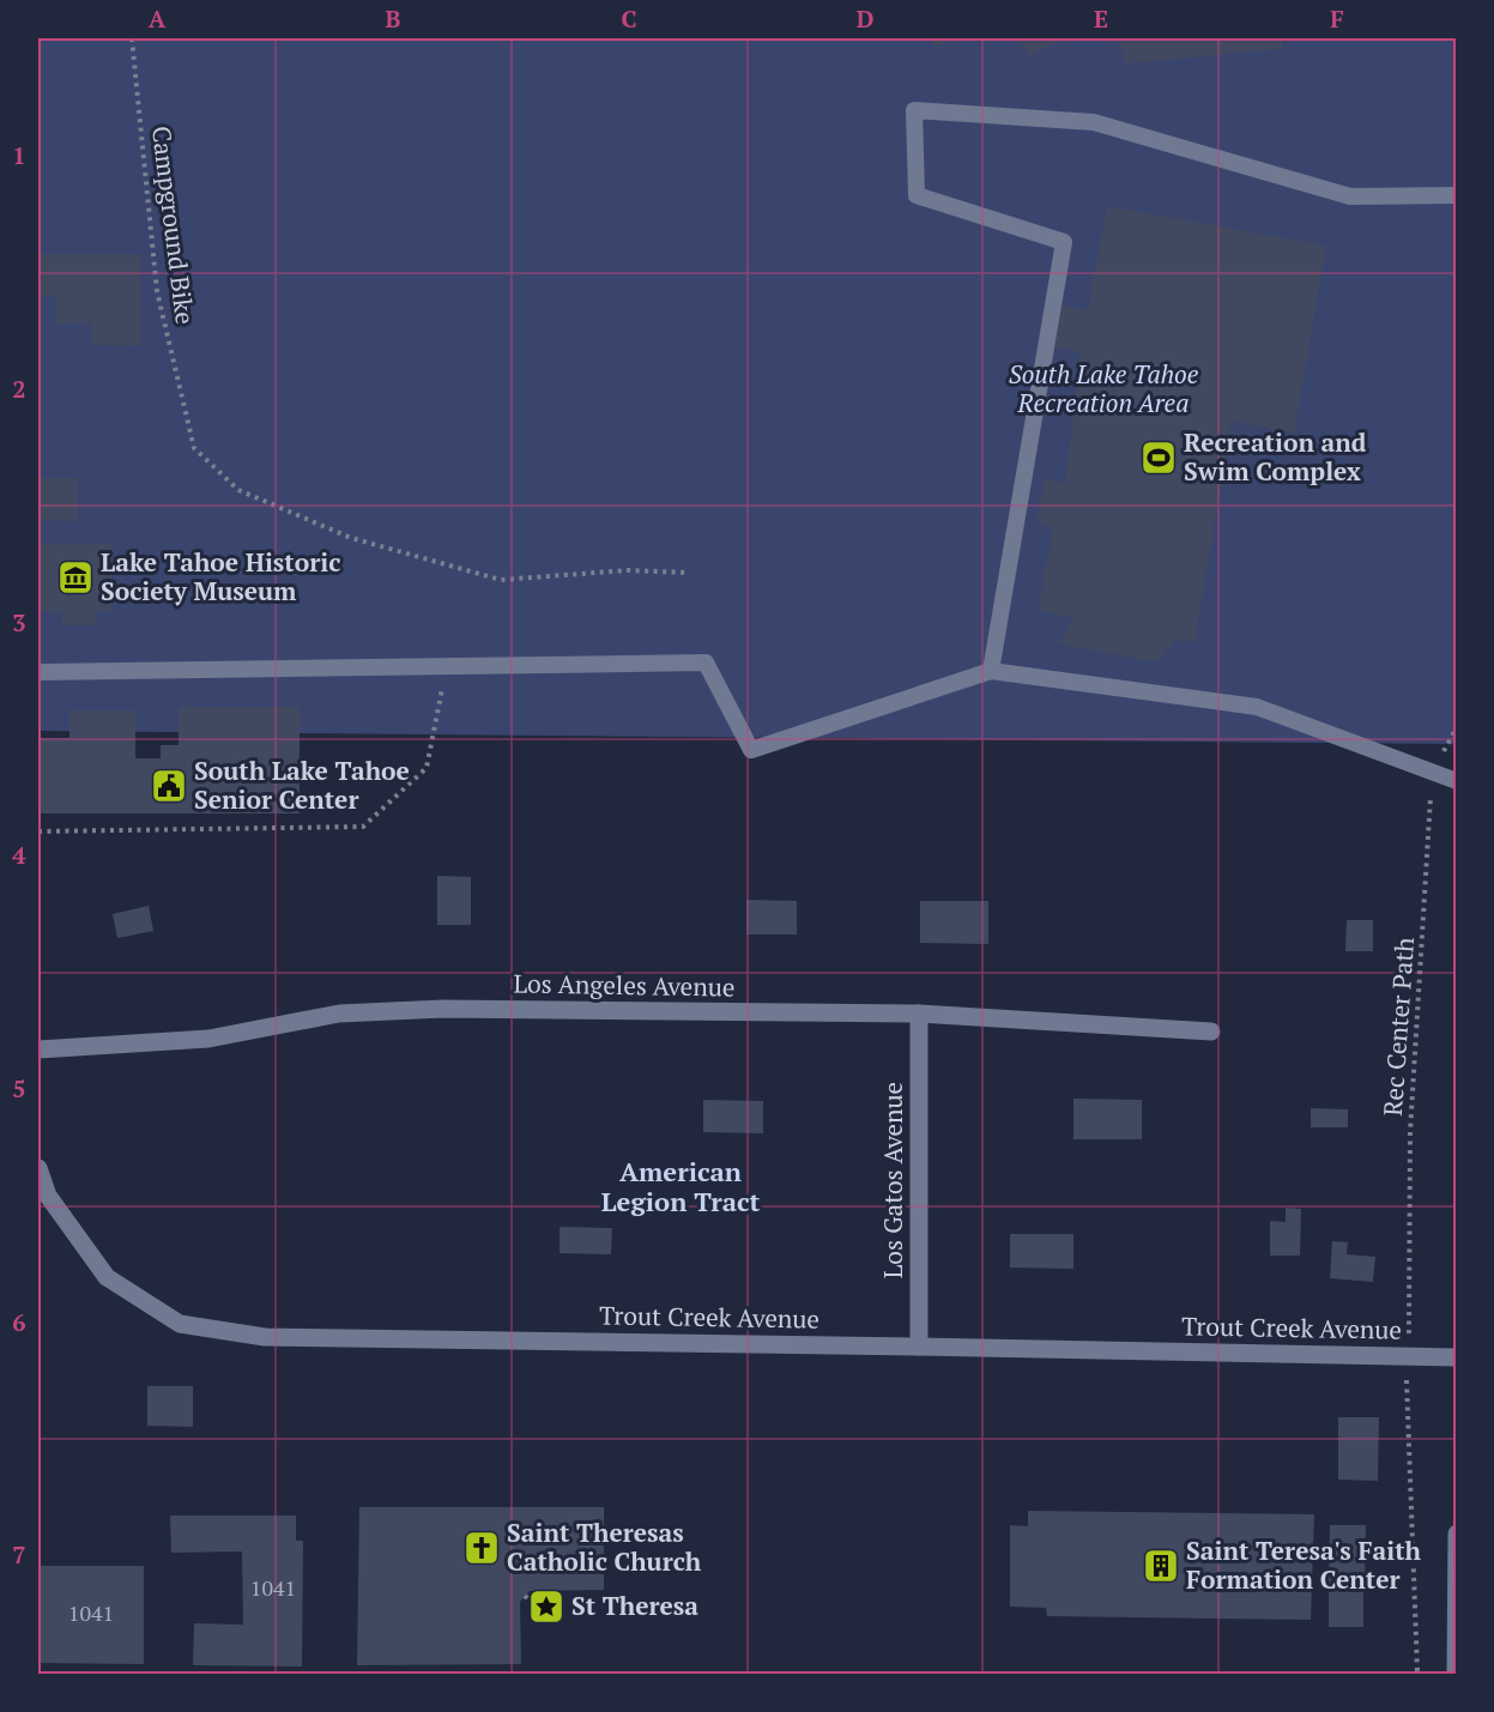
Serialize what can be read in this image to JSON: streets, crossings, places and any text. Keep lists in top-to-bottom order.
{
  "streets": {
    "street": ["Los Angeles Avenue", "Los Gatos Avenue", "Trout Creek Avenue"],
    "path": ["Campground Bike", "Rec Center Path"]
  },
  "crossings": [
    ["Los Angeles Avenue", "Los Gatos Avenue"],
    ["Los Gatos Avenue", "Trout Creek Avenue"]
  ],
  "districts": ["American Legion Tract"],
  "parks": ["South Lake Tahoe Recreation Area"],
  "places": {
    "sports": ["Recreation and Swim Complex"],
    "museum": ["Lake Tahoe Historic Society Museum"],
    "public building": ["South Lake Tahoe Senior Center"],
    "church": ["Saint Theresas Catholic Church"],
    "building": ["Saint Teresa's Faith Formation Center"],
    "place": ["St Theresa"]
  },
  "house_numbers": ["1041", "1041"],
  "grid": {
    "columns": [
      "A",
      "B",
      "C",
      "D",
      "E",
      "F"
    ],
    "rows": [
      "1",
      "2",
      "3",
      "4",
      "5",
      "6",
      "7"
    ]
  }
}
